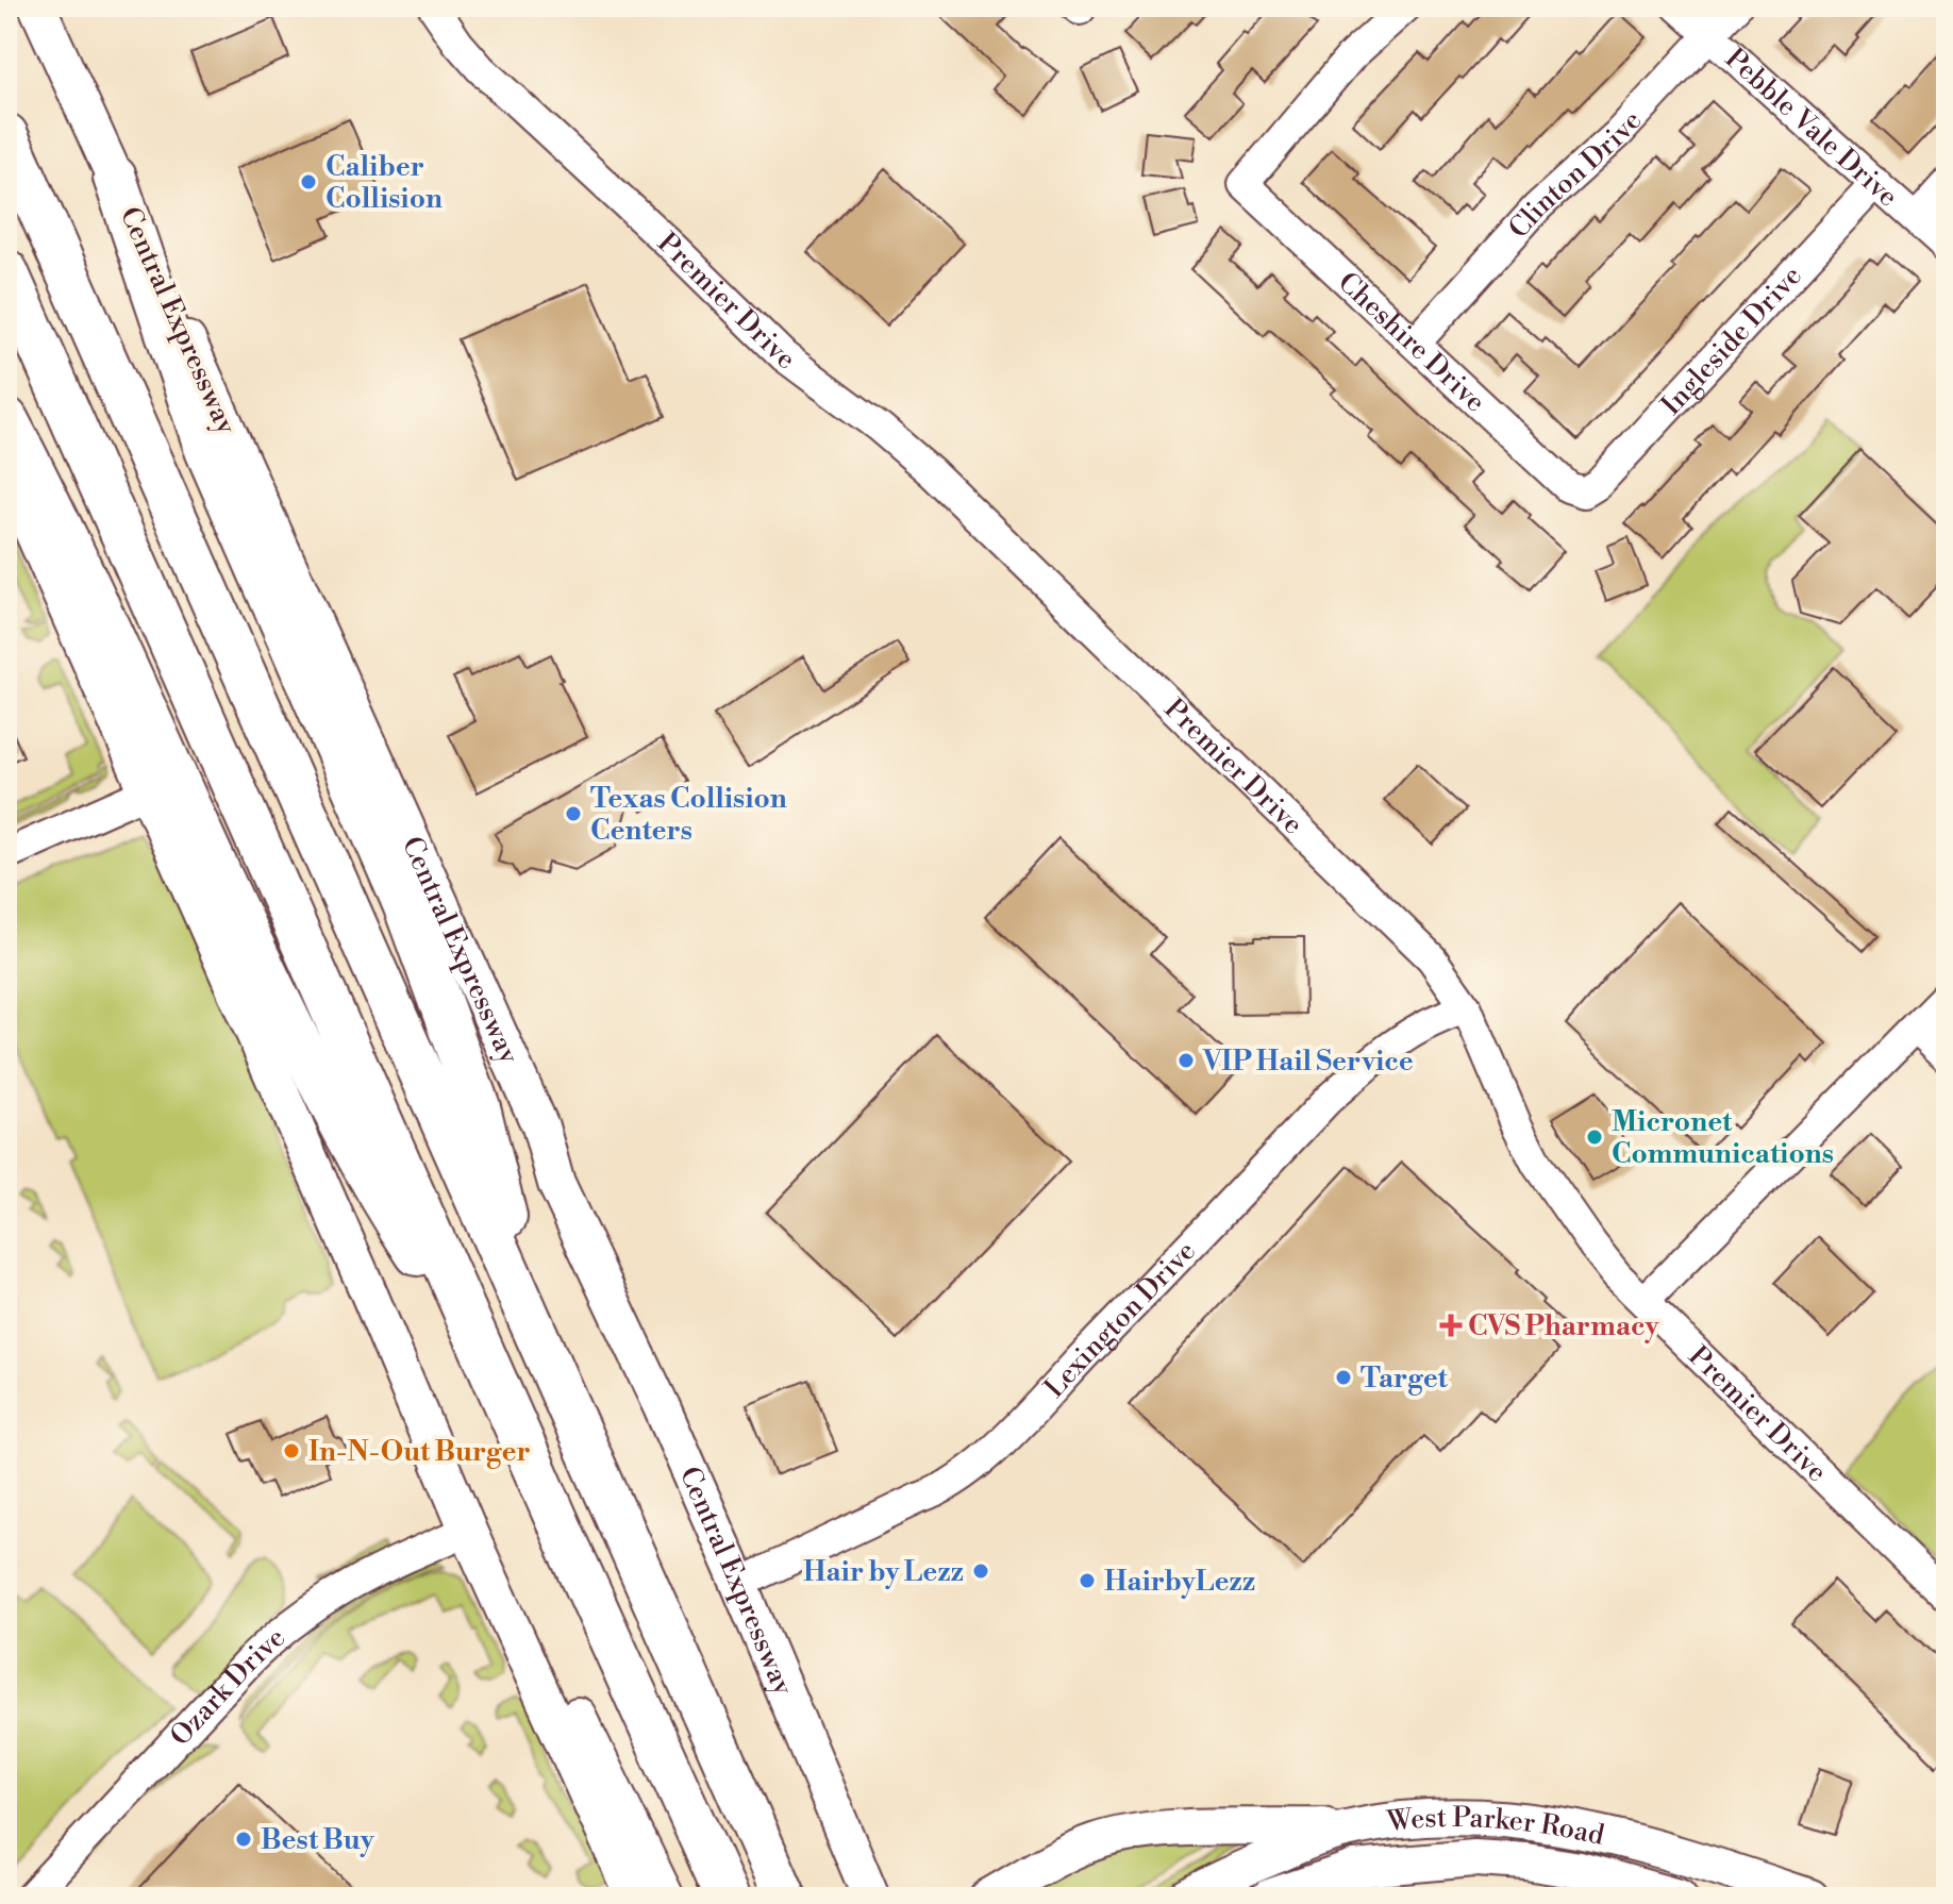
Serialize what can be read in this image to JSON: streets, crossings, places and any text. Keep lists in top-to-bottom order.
{
  "streets": {
    "main road": ["Central Expressway", "West Parker Road"],
    "street": [
      "Pebble Vale Drive",
      "Clinton Drive",
      "Premier Drive",
      "Ingleside Drive",
      "Cheshire Drive",
      "Lexington Drive",
      "Ozark Drive"
    ]
  },
  "crossings": [
    ["Pebble Vale Drive", "Clinton Drive"],
    ["Pebble Vale Drive", "Ingleside Drive"],
    ["Clinton Drive", "Cheshire Drive"],
    ["Premier Drive", "Lexington Drive"],
    ["Central Expressway", "Lexington Drive"],
    ["Ingleside Drive", "Cheshire Drive"]
  ],
  "places": {
    "other": [
      "Caliber Collision",
      "Texas Collision Centers",
      "VIP Hail Service",
      "Micronet Communications",
      "Target",
      "In-N-Out Burger",
      "Hair by Lezz",
      "HairbyLezz",
      "Best Buy"
    ],
    "health": ["CVS Pharmacy"]
  }
}
